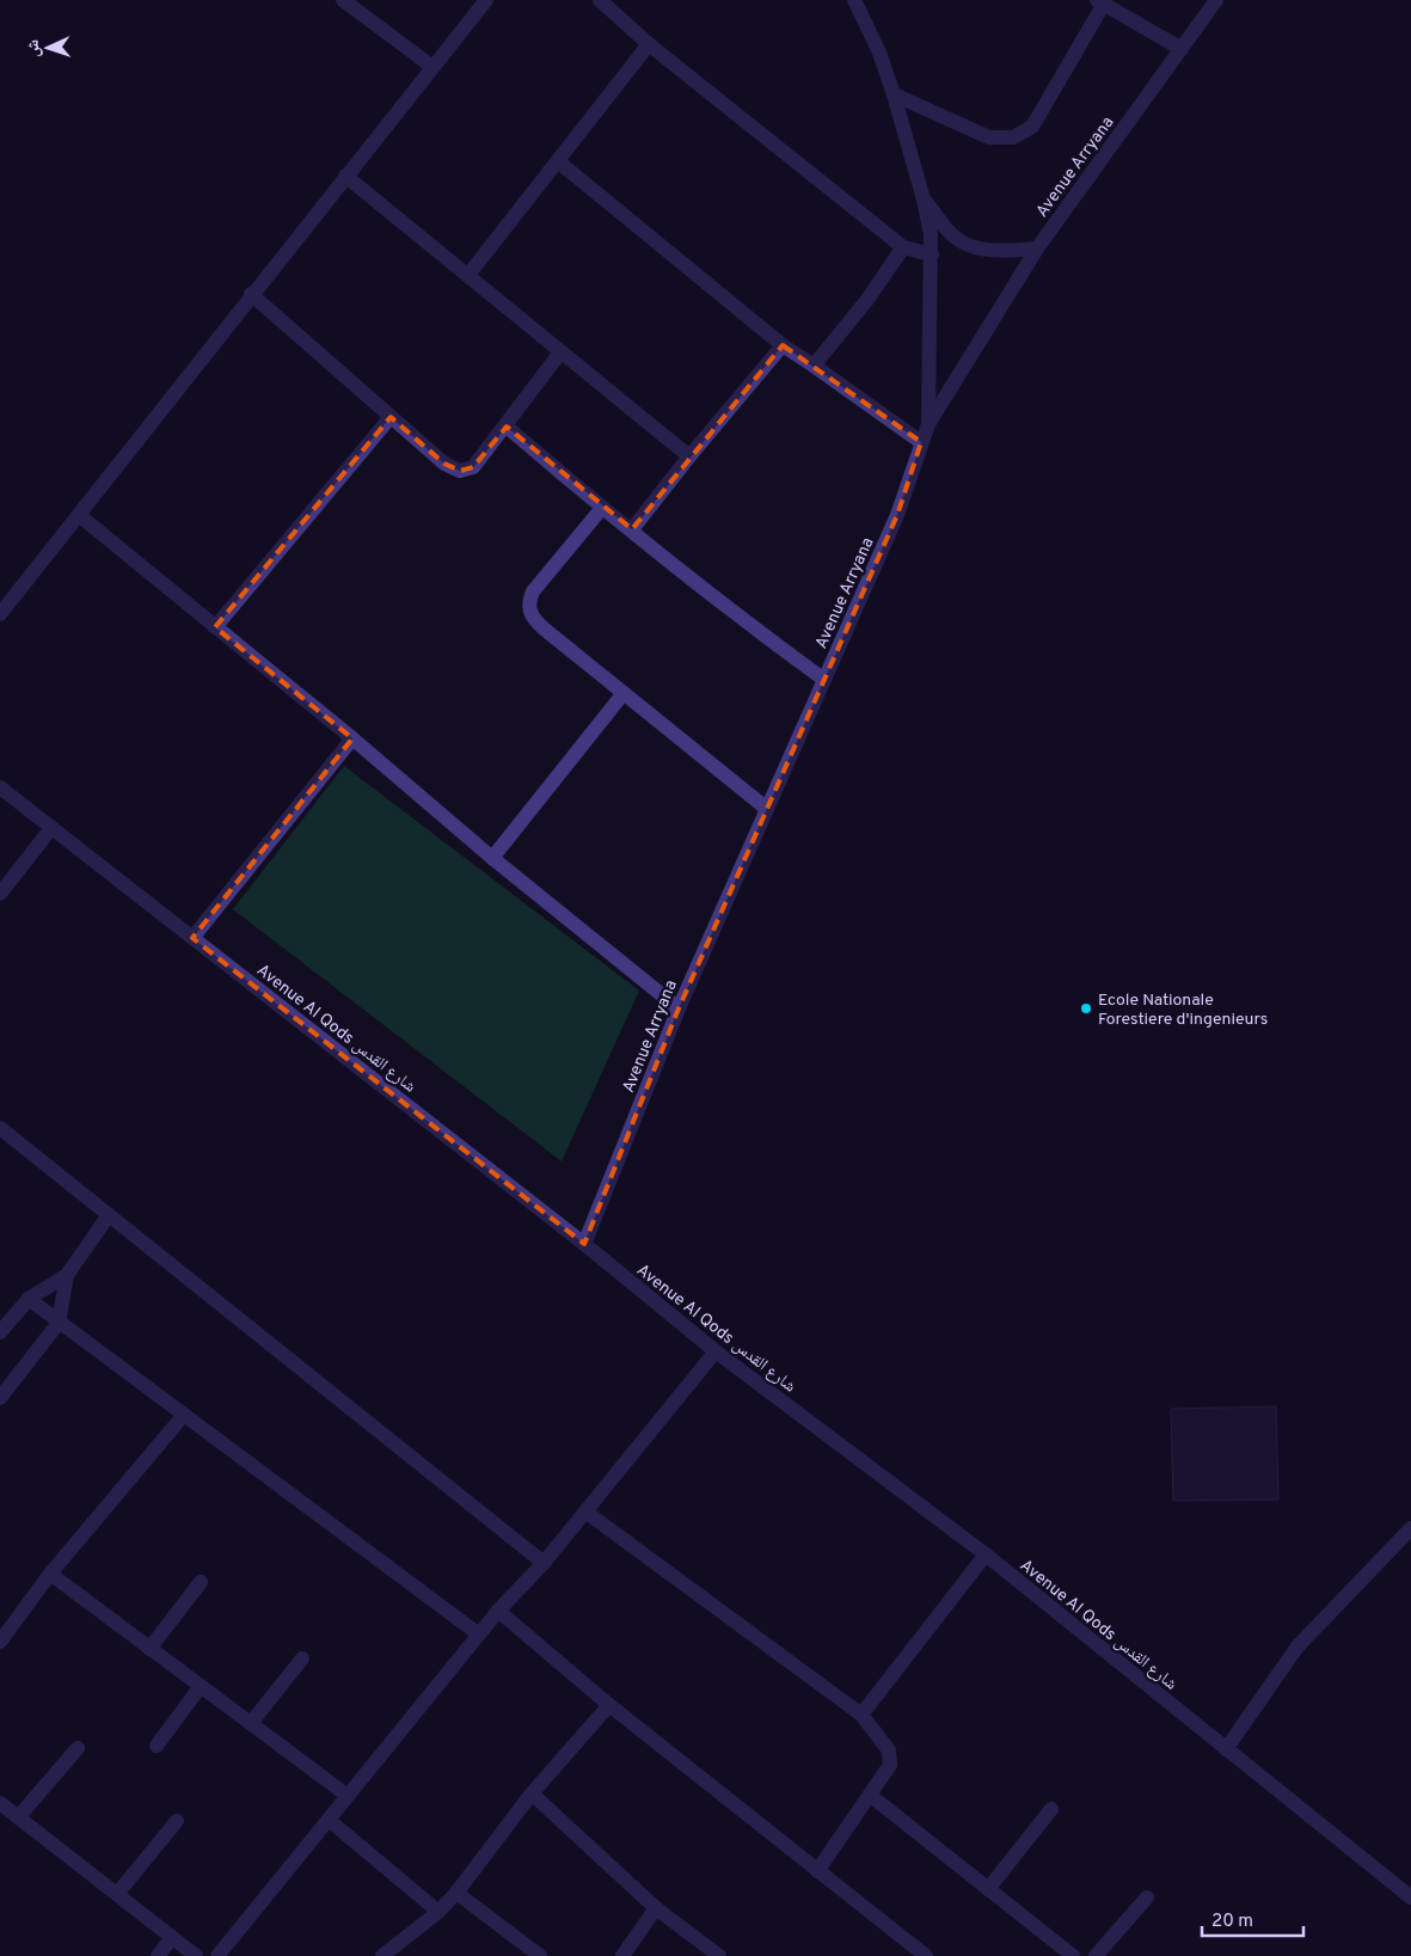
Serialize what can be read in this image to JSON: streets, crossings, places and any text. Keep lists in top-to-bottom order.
{
  "streets": {
    "street": ["Avenue Arryana", "Avenue Al Qods شارع القدس"]
  },
  "crossings": [
    ["Avenue Arryana", "Avenue Al Qods شارع القدس"]
  ],
  "places": ["Ecole Nationale Forestiere d'ingenieurs"],
  "scale_bar": "20 m",
  "north": "left"
}
